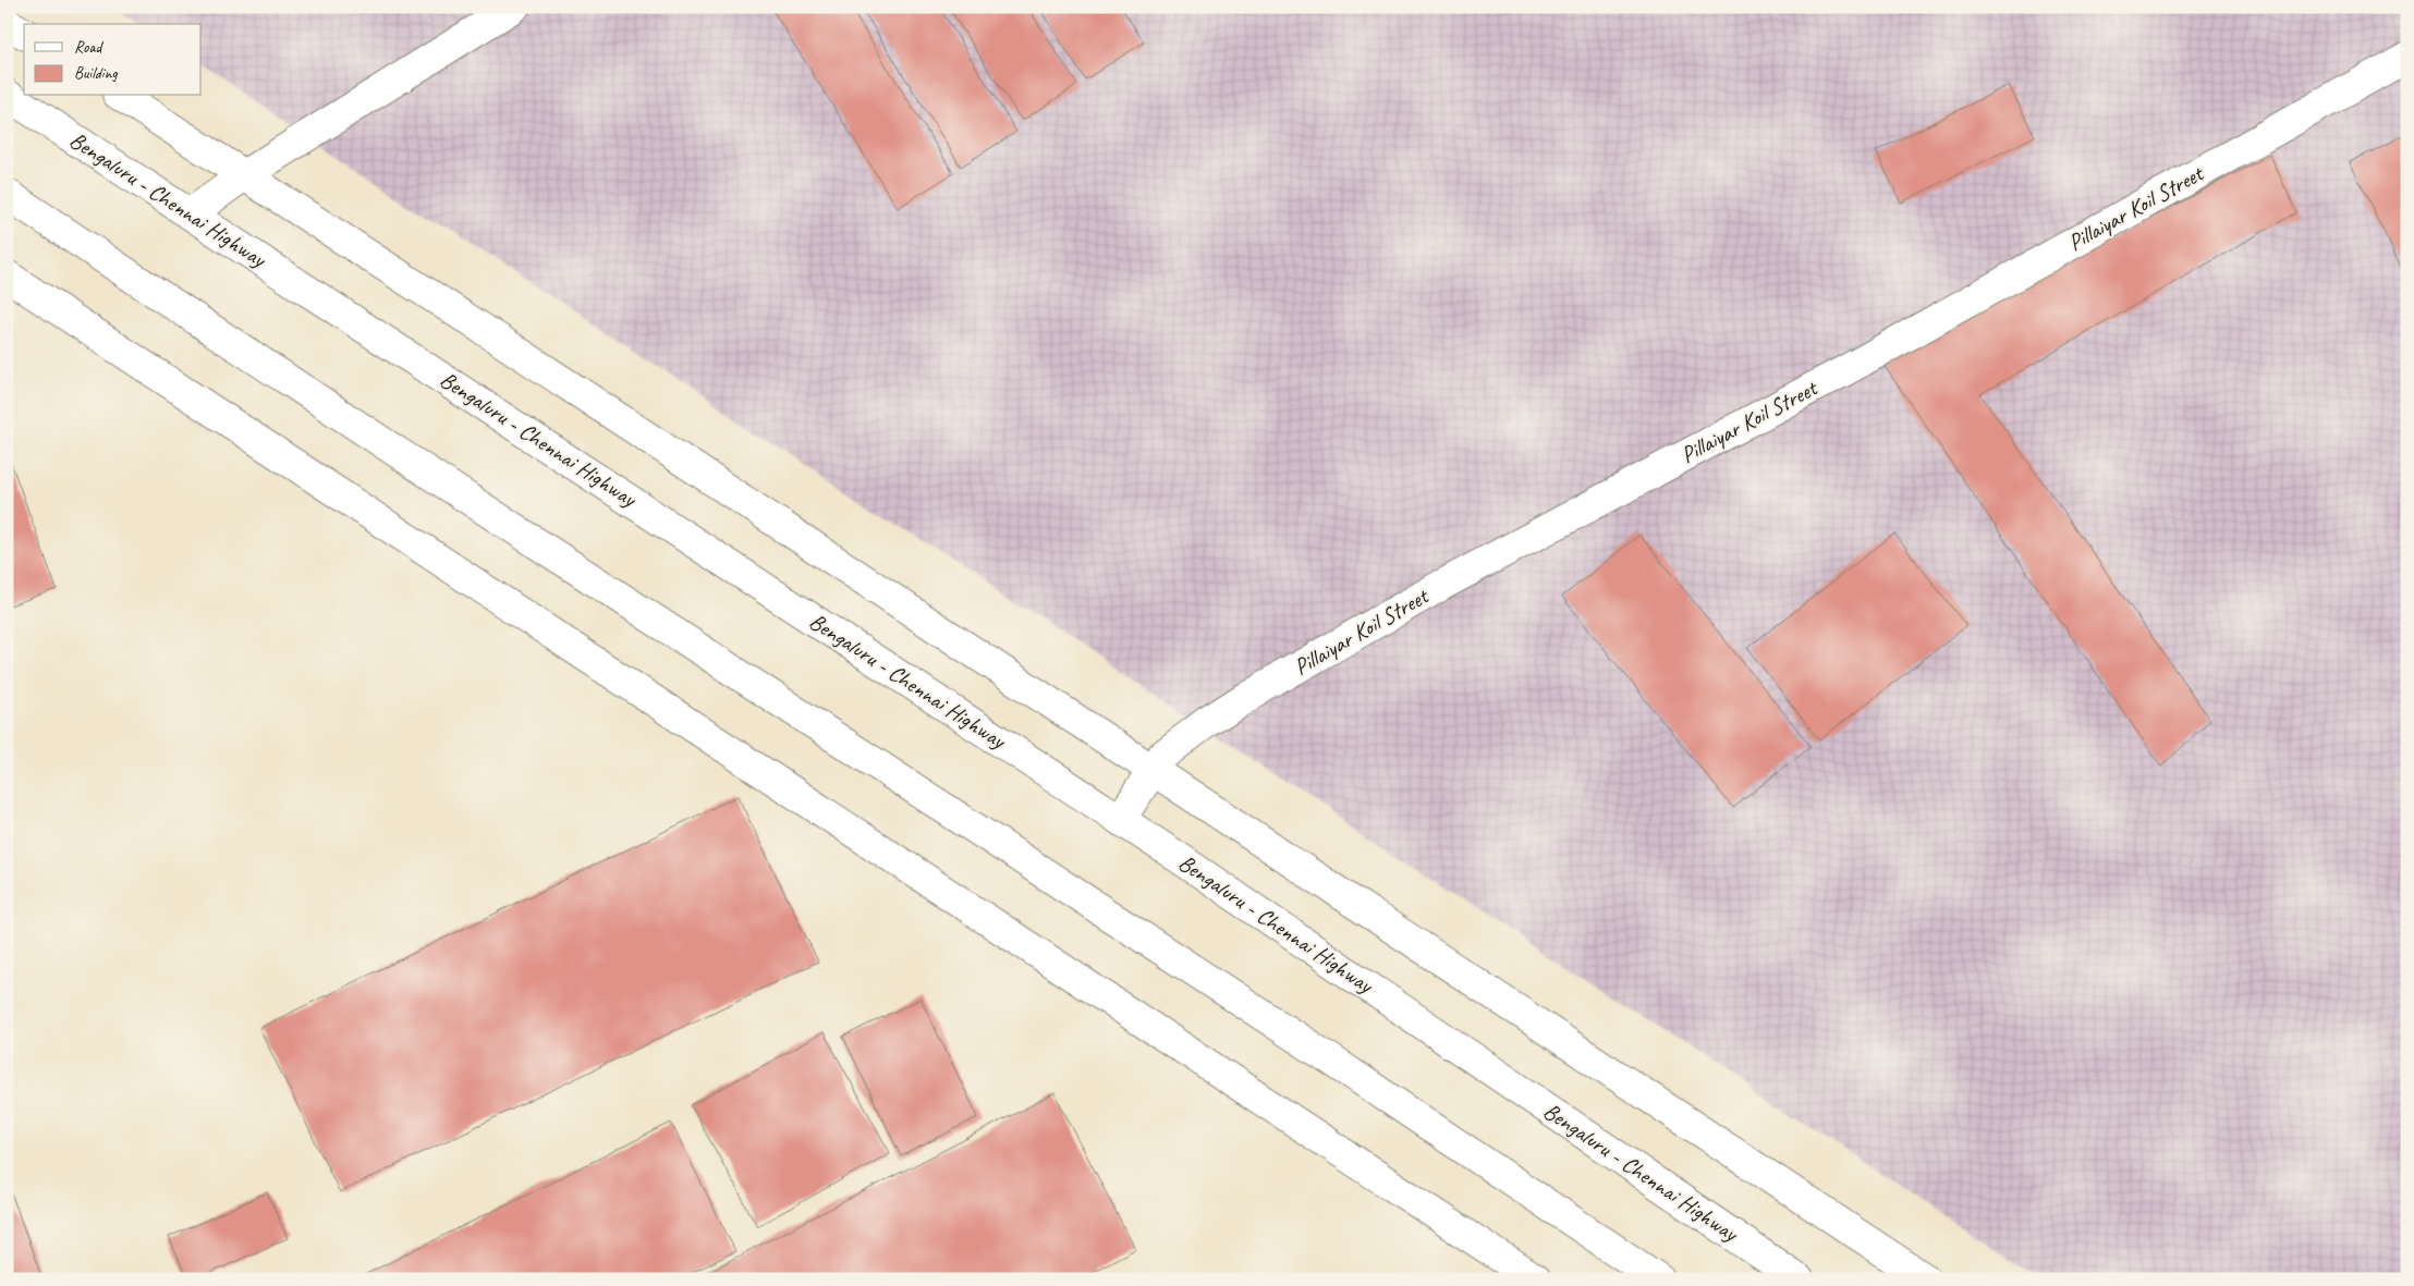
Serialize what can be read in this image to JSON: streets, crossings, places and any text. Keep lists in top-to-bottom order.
{
  "streets": {
    "main road": ["Bengaluru - Chennai Highway", "Pillaiyar Koil Street"]
  },
  "crossings": [
    ["Bengaluru - Chennai Highway", "Pillaiyar Koil Street"]
  ],
  "legend": ["Road", "Building"]
}
